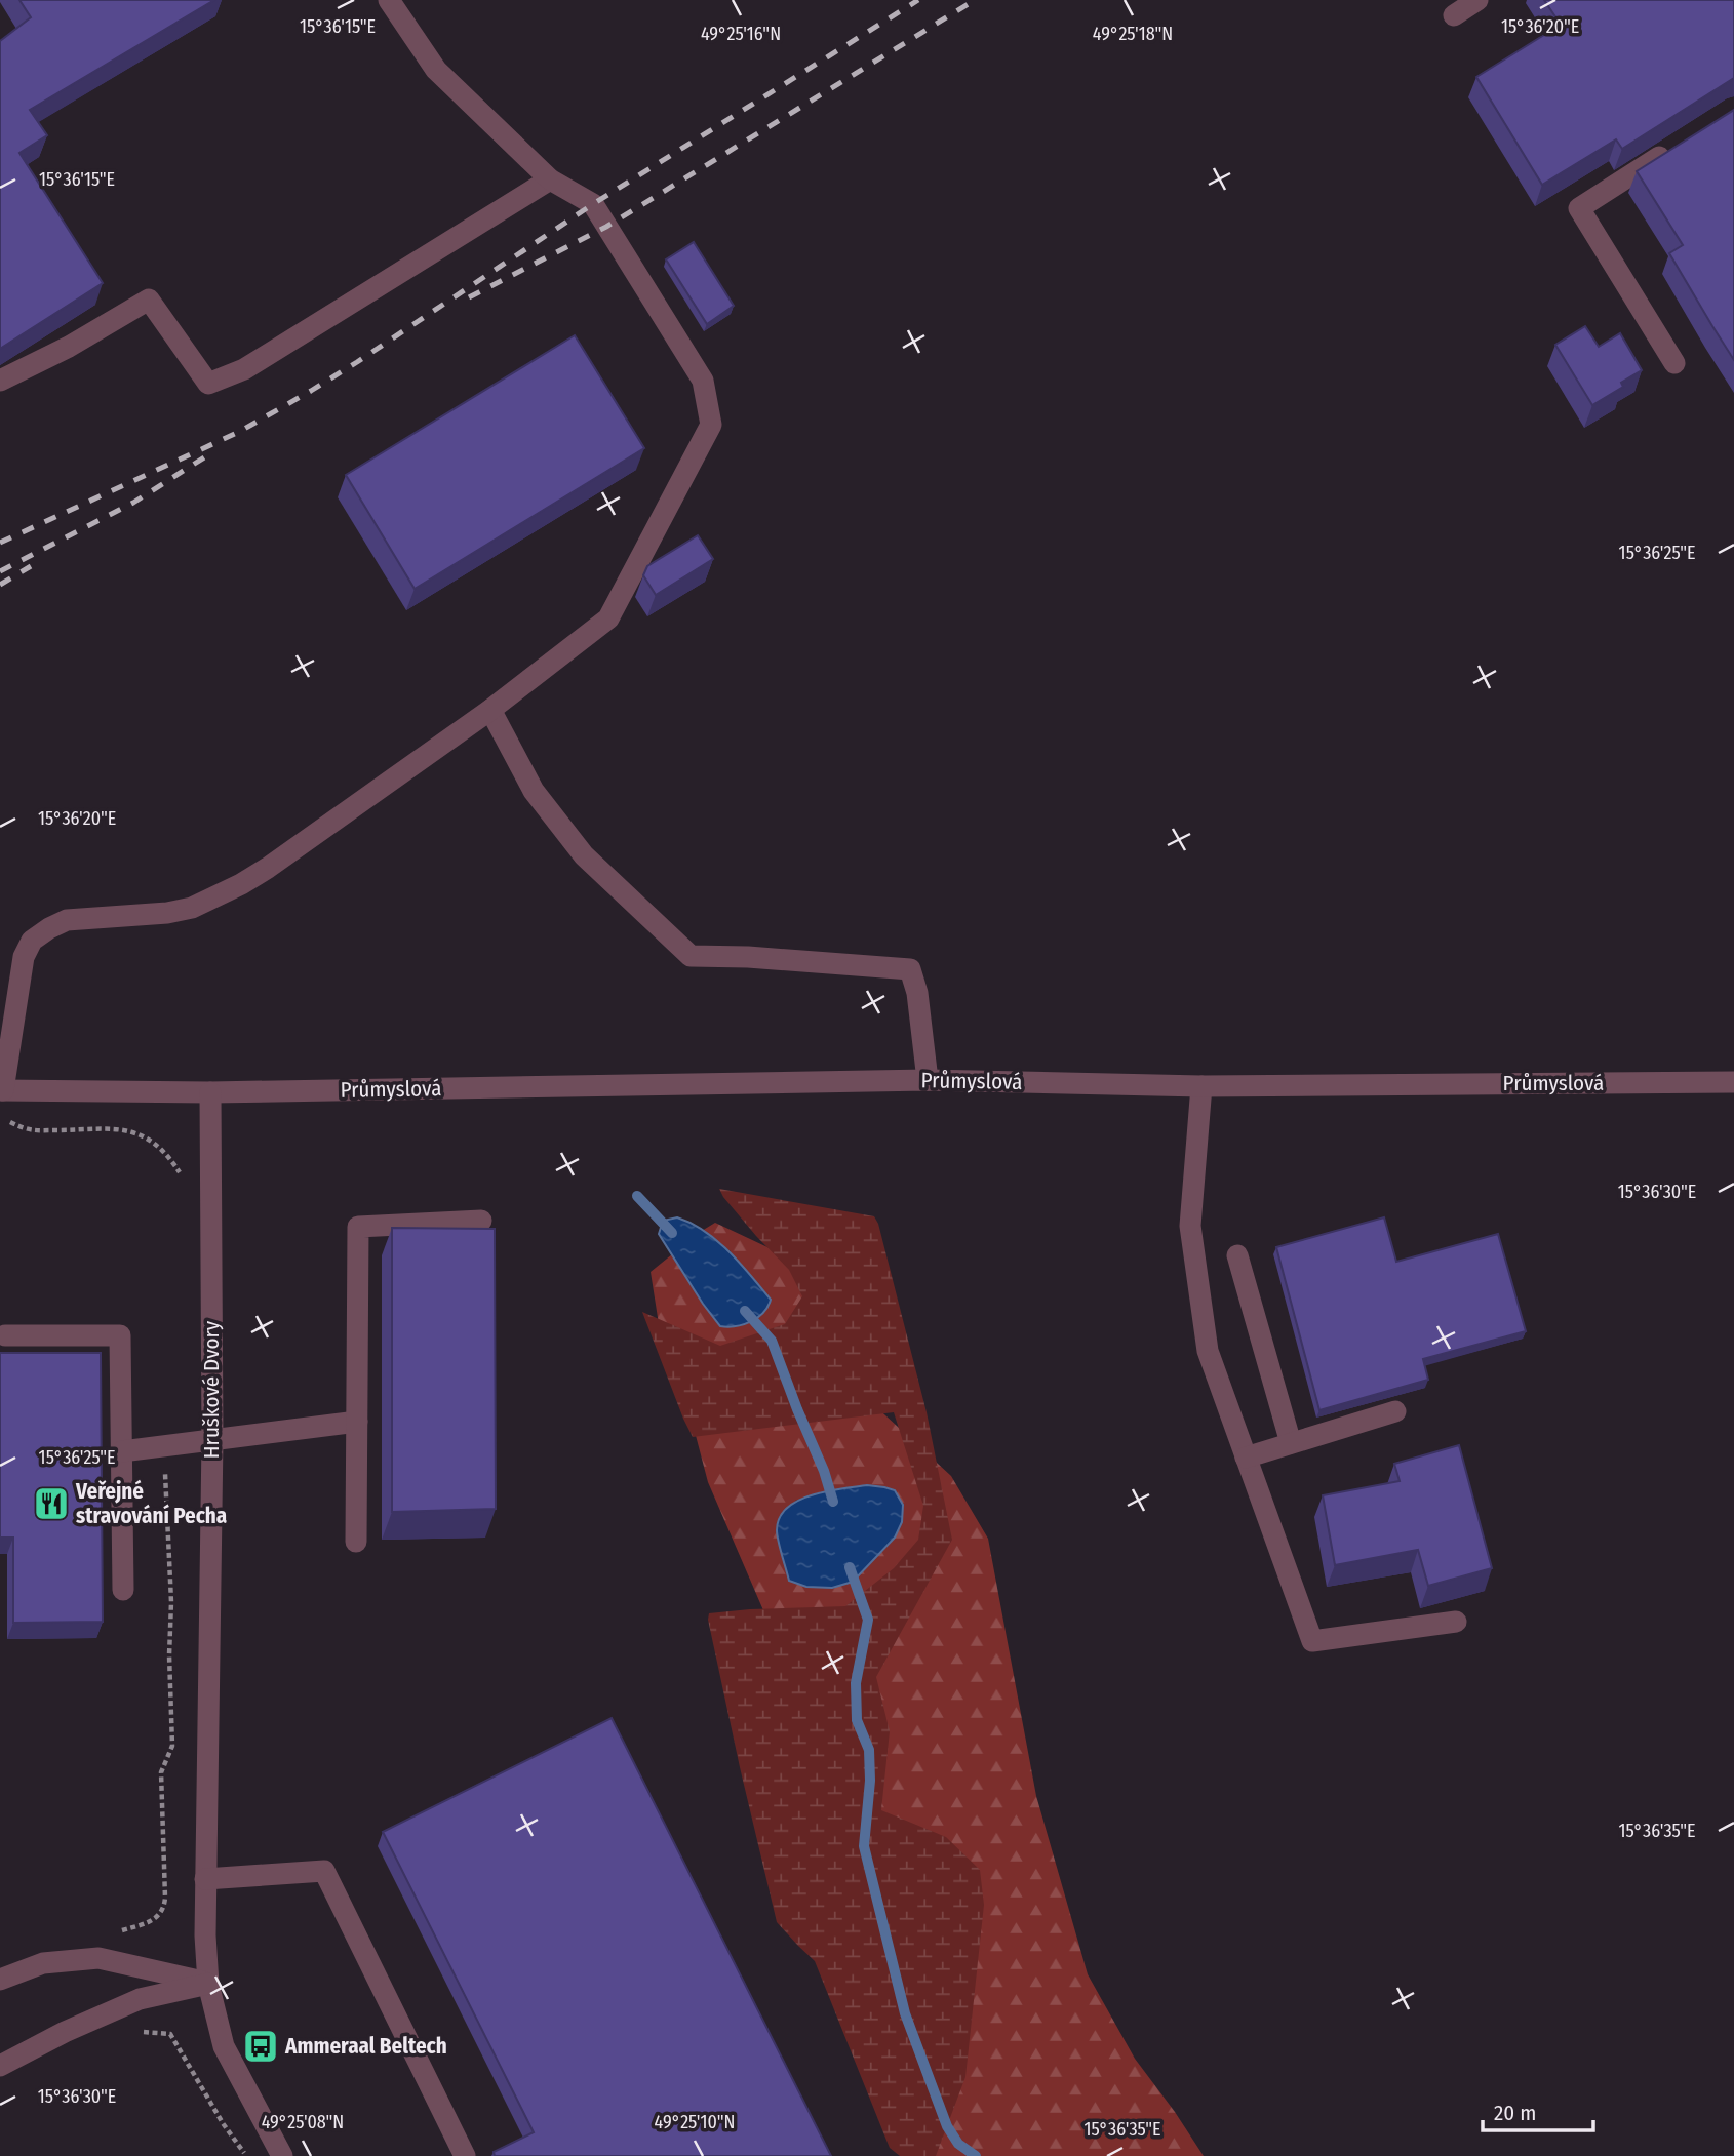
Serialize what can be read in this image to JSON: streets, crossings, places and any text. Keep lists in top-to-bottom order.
{
  "streets": {
    "street": ["Průmyslová", "Hruškové Dvory"]
  },
  "crossings": [
    ["Průmyslová", "Hruškové Dvory"]
  ],
  "places": {
    "restaurant": ["Veřejné stravování Pecha"],
    "bus stop": ["Ammeraal Beltech"]
  },
  "scale_bar": "20 m",
  "coordinates": [
    "15°36'15\"E",
    "15°36'20\"E",
    "49°25'16\"N",
    "49°25'18\"N",
    "15°36'25\"E",
    "15°36'30\"E",
    "15°36'35\"E",
    "49°25'08\"N",
    "49°25'10\"N"
  ]
}
